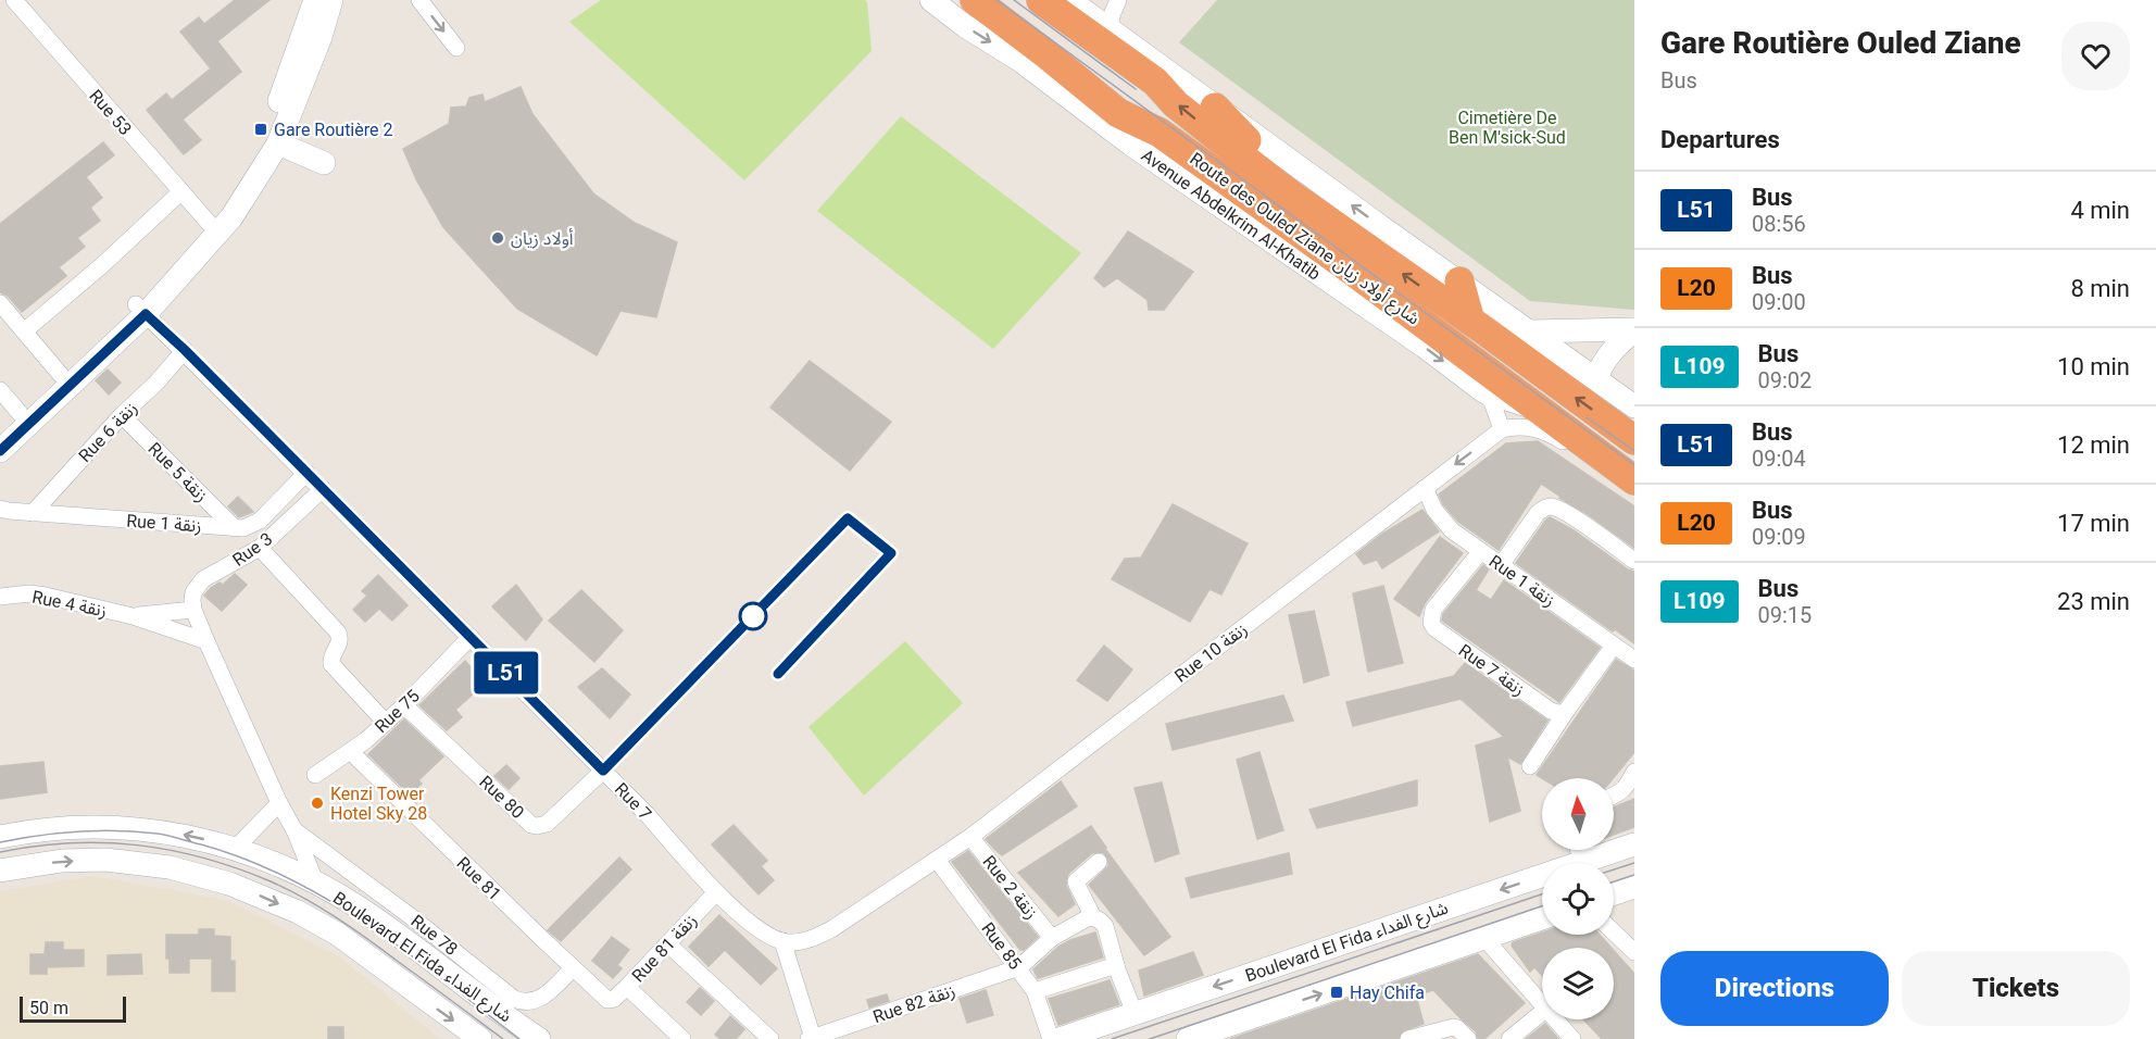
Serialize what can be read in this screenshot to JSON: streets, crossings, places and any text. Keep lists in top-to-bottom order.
{
  "streets": {
    "highway": ["Route des Ouled Ziane شارع أولاد زيان"],
    "street": [
      "Rue 53",
      "Avenue Abdelkrim Al-Khatib",
      "Rue 6 زنقة",
      "Rue 5 زنقة",
      "Rue 1 زنقة",
      "Rue 3",
      "Rue 4 زنقة",
      "Rue 10 زنقة",
      "Rue 7 زنقة",
      "Rue 75",
      "Rue 80",
      "Rue 7",
      "Rue 81",
      "Rue 2 زنقة",
      "Rue 78",
      "Boulevard El Fida شارع الفداء",
      "Rue 85",
      "Rue 81 زنقة",
      "Rue 82 زنقة"
    ]
  },
  "crossings": [
    ["Avenue Abdelkrim Al-Khatib", "Route des Ouled Ziane شارع أولاد زيان"],
    ["Rue 6 زنقة", "Rue 5 زنقة"],
    ["Rue 6 زنقة", "Rue 1 زنقة"],
    ["Rue 6 زنقة", "Rue 7"],
    ["Rue 5 زنقة", "Rue 1 زنقة"],
    ["Rue 1 زنقة", "Rue 10 زنقة"],
    ["Rue 1 زنقة", "Rue 7 زنقة"],
    ["Rue 1 زنقة", "Rue 7"],
    ["Rue 3", "Rue 4 زنقة"],
    ["Rue 3", "Rue 7"],
    ["Rue 3", "Rue 78"],
    ["Rue 4 زنقة", "Rue 78"],
    ["Rue 10 زنقة", "Rue 7"],
    ["Rue 10 زنقة", "Rue 2 زنقة"],
    ["Rue 10 زنقة", "Rue 85"],
    ["Rue 75", "Rue 80"],
    ["Rue 75", "Rue 7"],
    ["Rue 75", "Rue 81"],
    ["Rue 80", "Rue 7"],
    ["Rue 7", "Rue 81 زنقة"],
    ["Rue 81", "Rue 78"],
    ["Rue 81", "Rue 81 زنقة"],
    ["Rue 78", "Boulevard El Fida شارع الفداء"],
    ["Rue 85", "Rue 82 زنقة"]
  ],
  "parks": ["Cimetière De Ben M'sick-Sud"],
  "places": {
    "transit": ["Gare Routière 2", "Hay Chifa"],
    "other": ["أولاد زيان", "Kenzi Tower Hotel Sky 28"]
  },
  "lines": ["bus line L51"],
  "scale_bar": "50 m",
  "north": "top",
  "page": {
    "on_map": "L51",
    "heading": [
      ["Gare Routière Ouled Ziane", "Bus"],
      "Departures"
    ],
    "list": [
      {
        "mark": "L51",
        "name": "Bus",
        "note": "08:56",
        "value": "4 min"
      },
      {
        "mark": "L20",
        "name": "Bus",
        "note": "09:00",
        "value": "8 min"
      },
      {
        "mark": "L109",
        "name": "Bus",
        "note": "09:02",
        "value": "10 min"
      },
      {
        "mark": "L51",
        "name": "Bus",
        "note": "09:04",
        "value": "12 min"
      },
      {
        "mark": "L20",
        "name": "Bus",
        "note": "09:09",
        "value": "17 min"
      },
      {
        "mark": "L109",
        "name": "Bus",
        "note": "09:15",
        "value": "23 min"
      }
    ],
    "buttons": ["Directions", "Tickets"],
    "scale": "50 m"
  }
}
